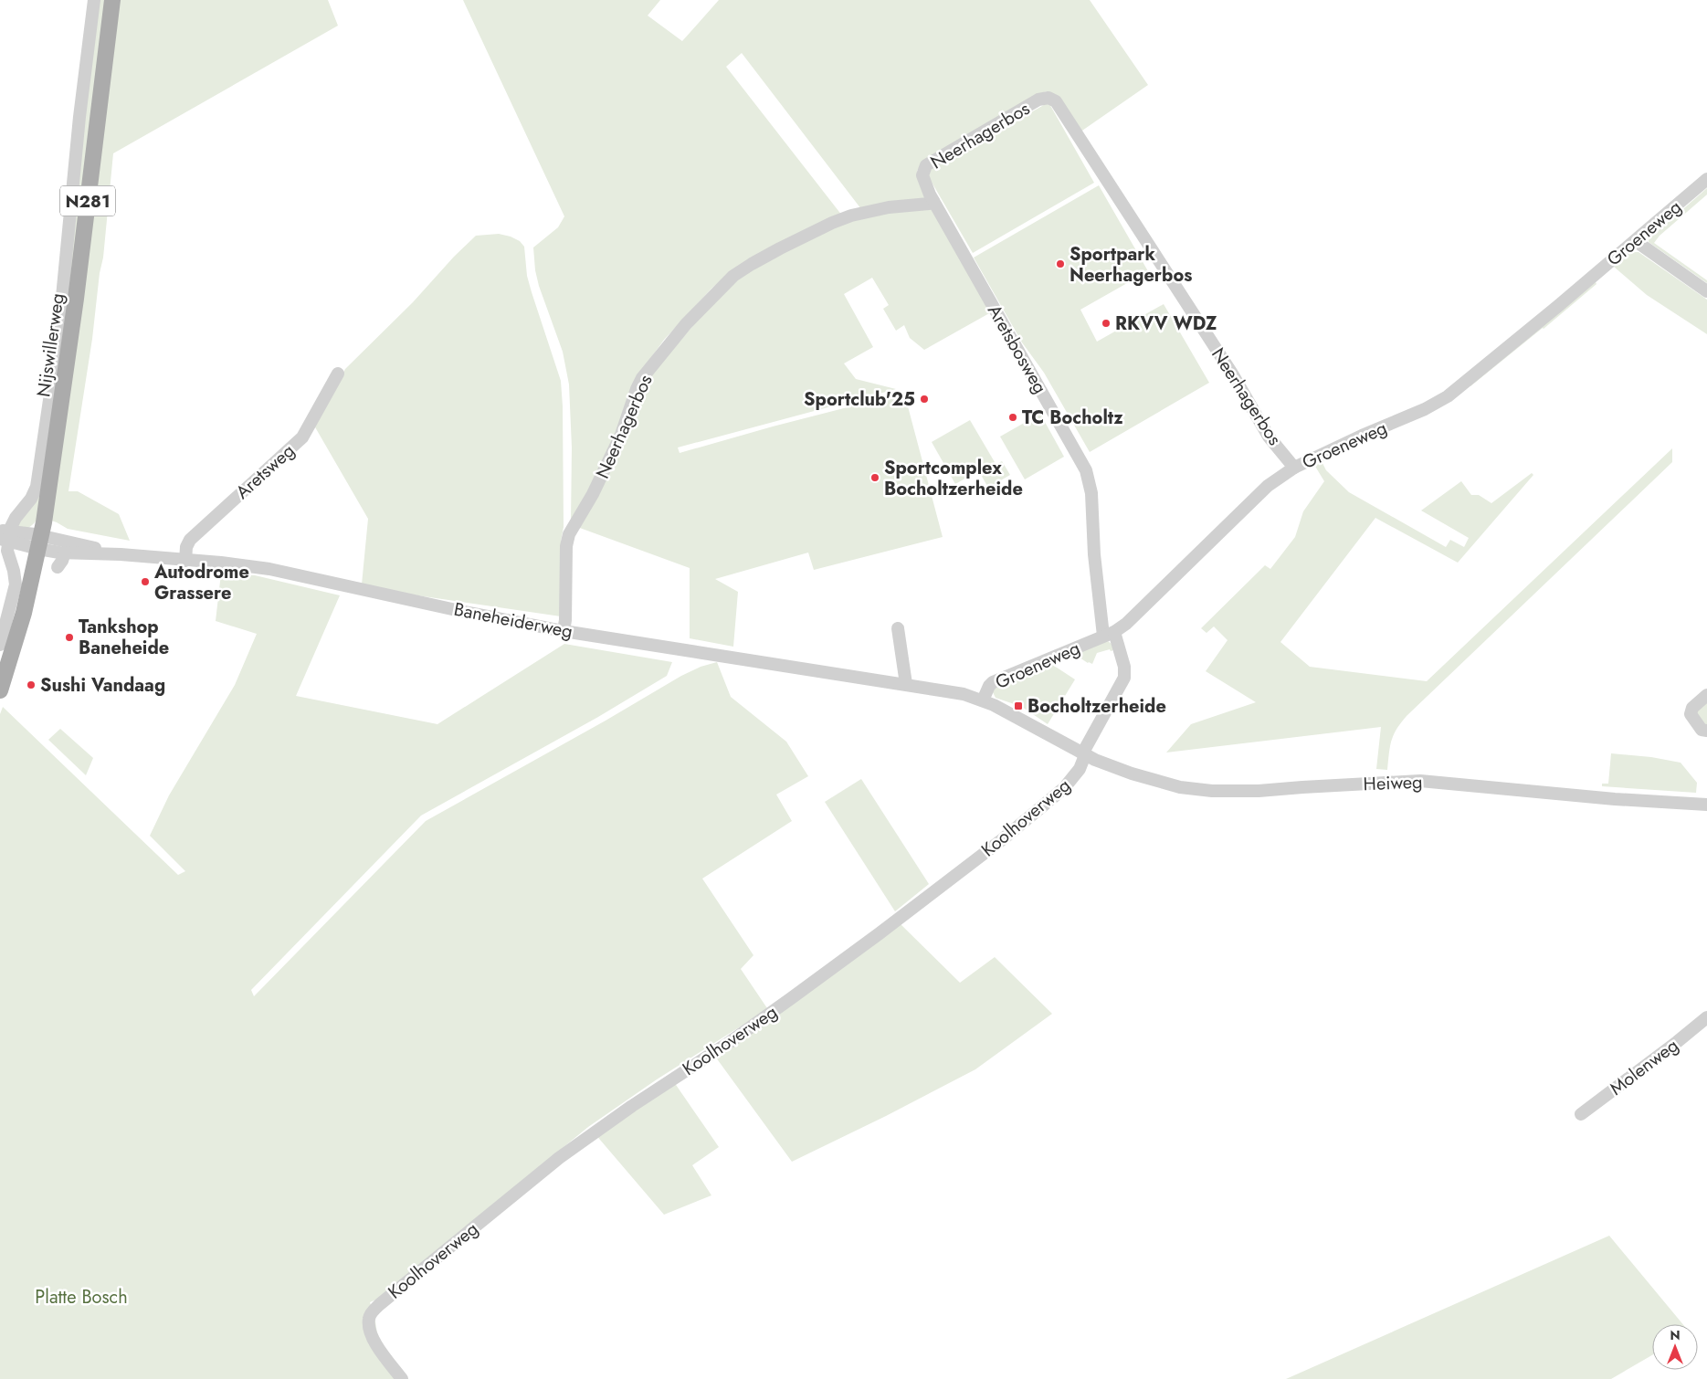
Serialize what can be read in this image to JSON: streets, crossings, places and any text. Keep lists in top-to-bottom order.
{
  "streets": {
    "main road": ["N281", "Nijswillerweg"],
    "street": [
      "Neerhagerbos",
      "Groeneweg",
      "Aretsbosweg",
      "Aretsweg",
      "Baneheiderweg",
      "Heiweg",
      "Koolhoverweg",
      "Molenweg"
    ]
  },
  "crossings": [
    ["Neerhagerbos", "Groeneweg"],
    ["Neerhagerbos", "Aretsbosweg"],
    ["Neerhagerbos", "Baneheiderweg"],
    ["Groeneweg", "Aretsbosweg"],
    ["Groeneweg", "Baneheiderweg"],
    ["Groeneweg", "Koolhoverweg"],
    ["Nijswillerweg", "Baneheiderweg"],
    ["Aretsbosweg", "Koolhoverweg"],
    ["Aretsweg", "Baneheiderweg"],
    ["Baneheiderweg", "Heiweg"],
    ["Baneheiderweg", "Koolhoverweg"],
    ["Heiweg", "Koolhoverweg"]
  ],
  "parks": ["Platte Bosch"],
  "places": {
    "other": [
      "Sportpark Neerhagerbos",
      "RKVV WDZ",
      "Sportclub'25",
      "TC Bocholtz",
      "Sportcomplex Bocholtzerheide",
      "Autodrome Grassere",
      "Tankshop Baneheide",
      "Sushi Vandaag"
    ],
    "transit": ["Bocholtzerheide"]
  },
  "north": "top"
}
